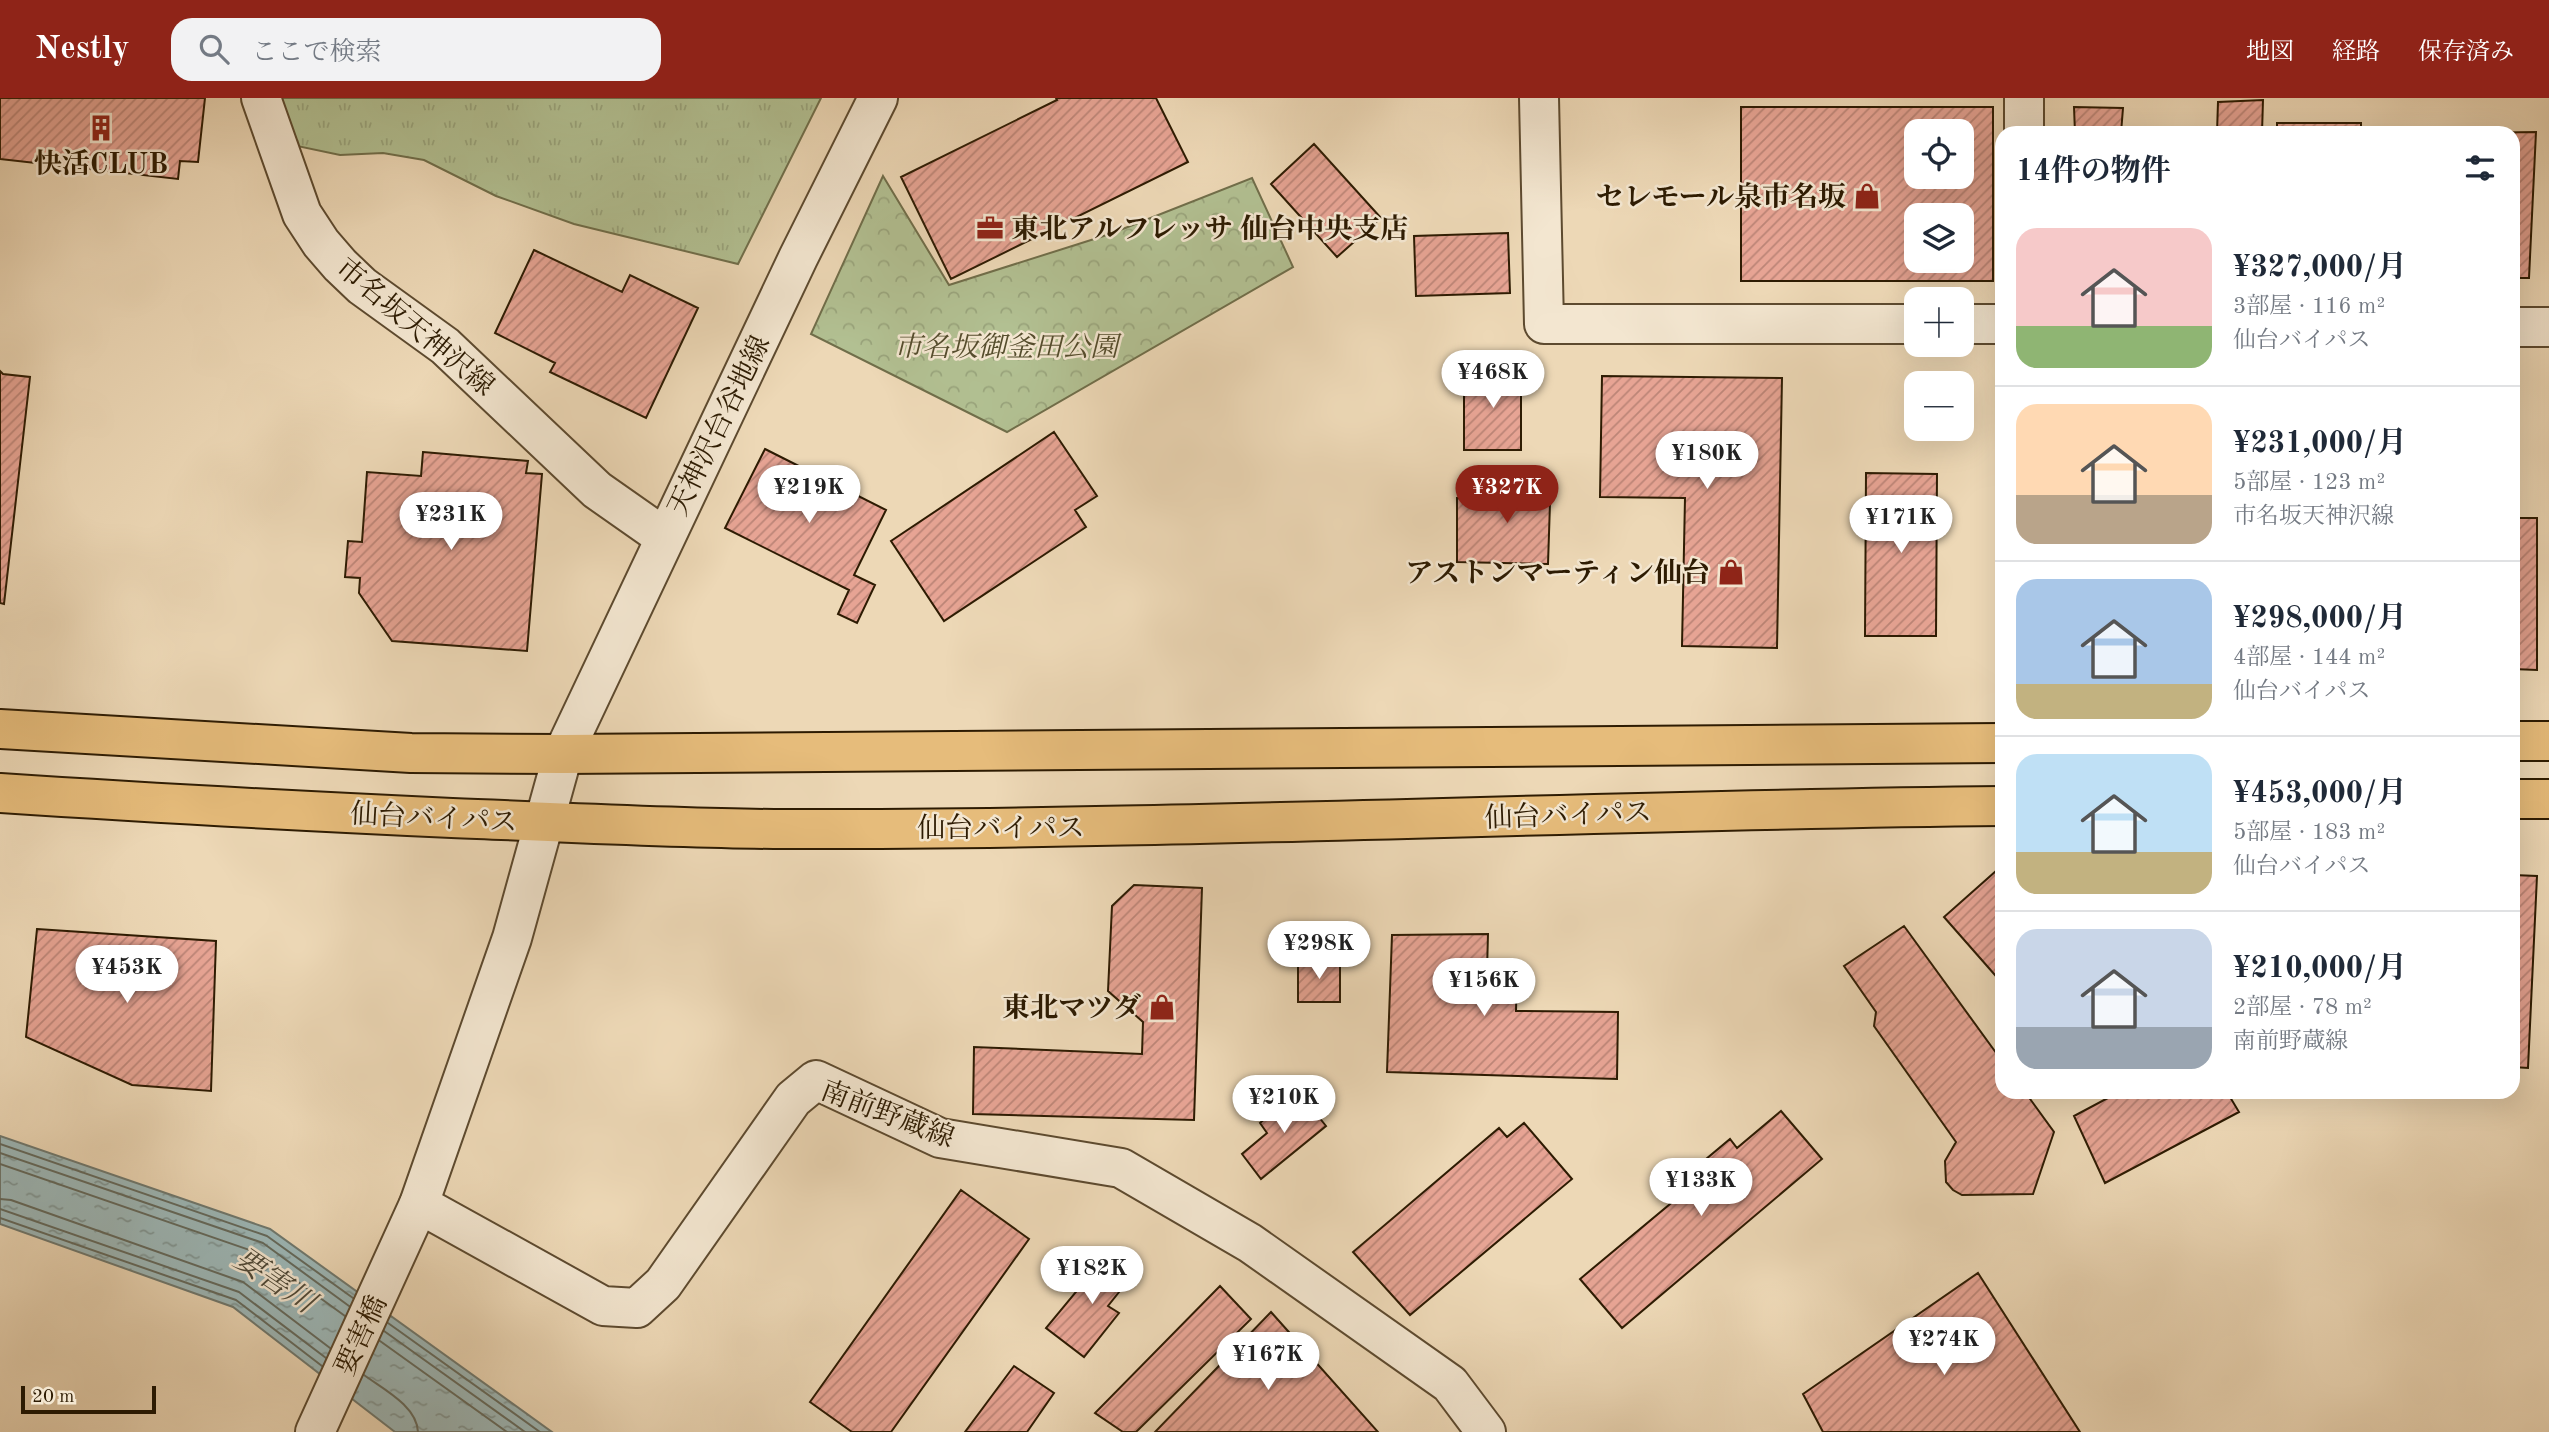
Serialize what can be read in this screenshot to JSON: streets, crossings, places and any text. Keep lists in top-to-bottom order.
{
  "streets": {
    "highway": ["仙台バイパス"],
    "street": [
      "市名坂天神沢線",
      "天神沢台谷地線",
      "南前野蔵線",
      "要害橋"
    ]
  },
  "crossings": [
    ["市名坂天神沢線", "天神沢台谷地線"],
    ["天神沢台谷地線", "仙台バイパス"],
    ["天神沢台谷地線", "要害橋"],
    ["仙台バイパス", "要害橋"],
    ["南前野蔵線", "要害橋"]
  ],
  "water": ["要害川"],
  "parks": ["市名坂御釜田公園"],
  "places": {
    "building": ["快活CLUB"],
    "shop": ["セレモール泉市名坂", "アストンマーティン仙台", "東北マツダ"],
    "office": ["東北アルフレッサ 仙台中央支店"]
  },
  "scale_bar": "20 m",
  "page": {
    "header": "Nestly",
    "search": "ここで検索",
    "nav": ["地図", "経路", "保存済み"],
    "map_buttons": ["+", "−"],
    "heading": "14件の物件",
    "list": [
      {
        "name": "¥327,000/月",
        "note": "3部屋 · 116 m² · 仙台バイパス"
      },
      {
        "name": "¥231,000/月",
        "note": "5部屋 · 123 m² · 市名坂天神沢線"
      },
      {
        "name": "¥298,000/月",
        "note": "4部屋 · 144 m² · 仙台バイパス"
      },
      {
        "name": "¥453,000/月",
        "note": "5部屋 · 183 m² · 仙台バイパス"
      },
      {
        "name": "¥210,000/月",
        "note": "2部屋 · 78 m² · 南前野蔵線"
      }
    ],
    "price": [
      "¥468K",
      "¥180K",
      "¥219K",
      "¥327K",
      "¥231K",
      "¥171K",
      "¥298K",
      "¥453K",
      "¥156K",
      "¥210K",
      "¥133K",
      "¥182K",
      "¥274K",
      "¥167K"
    ],
    "scale": "20 m"
  }
}
